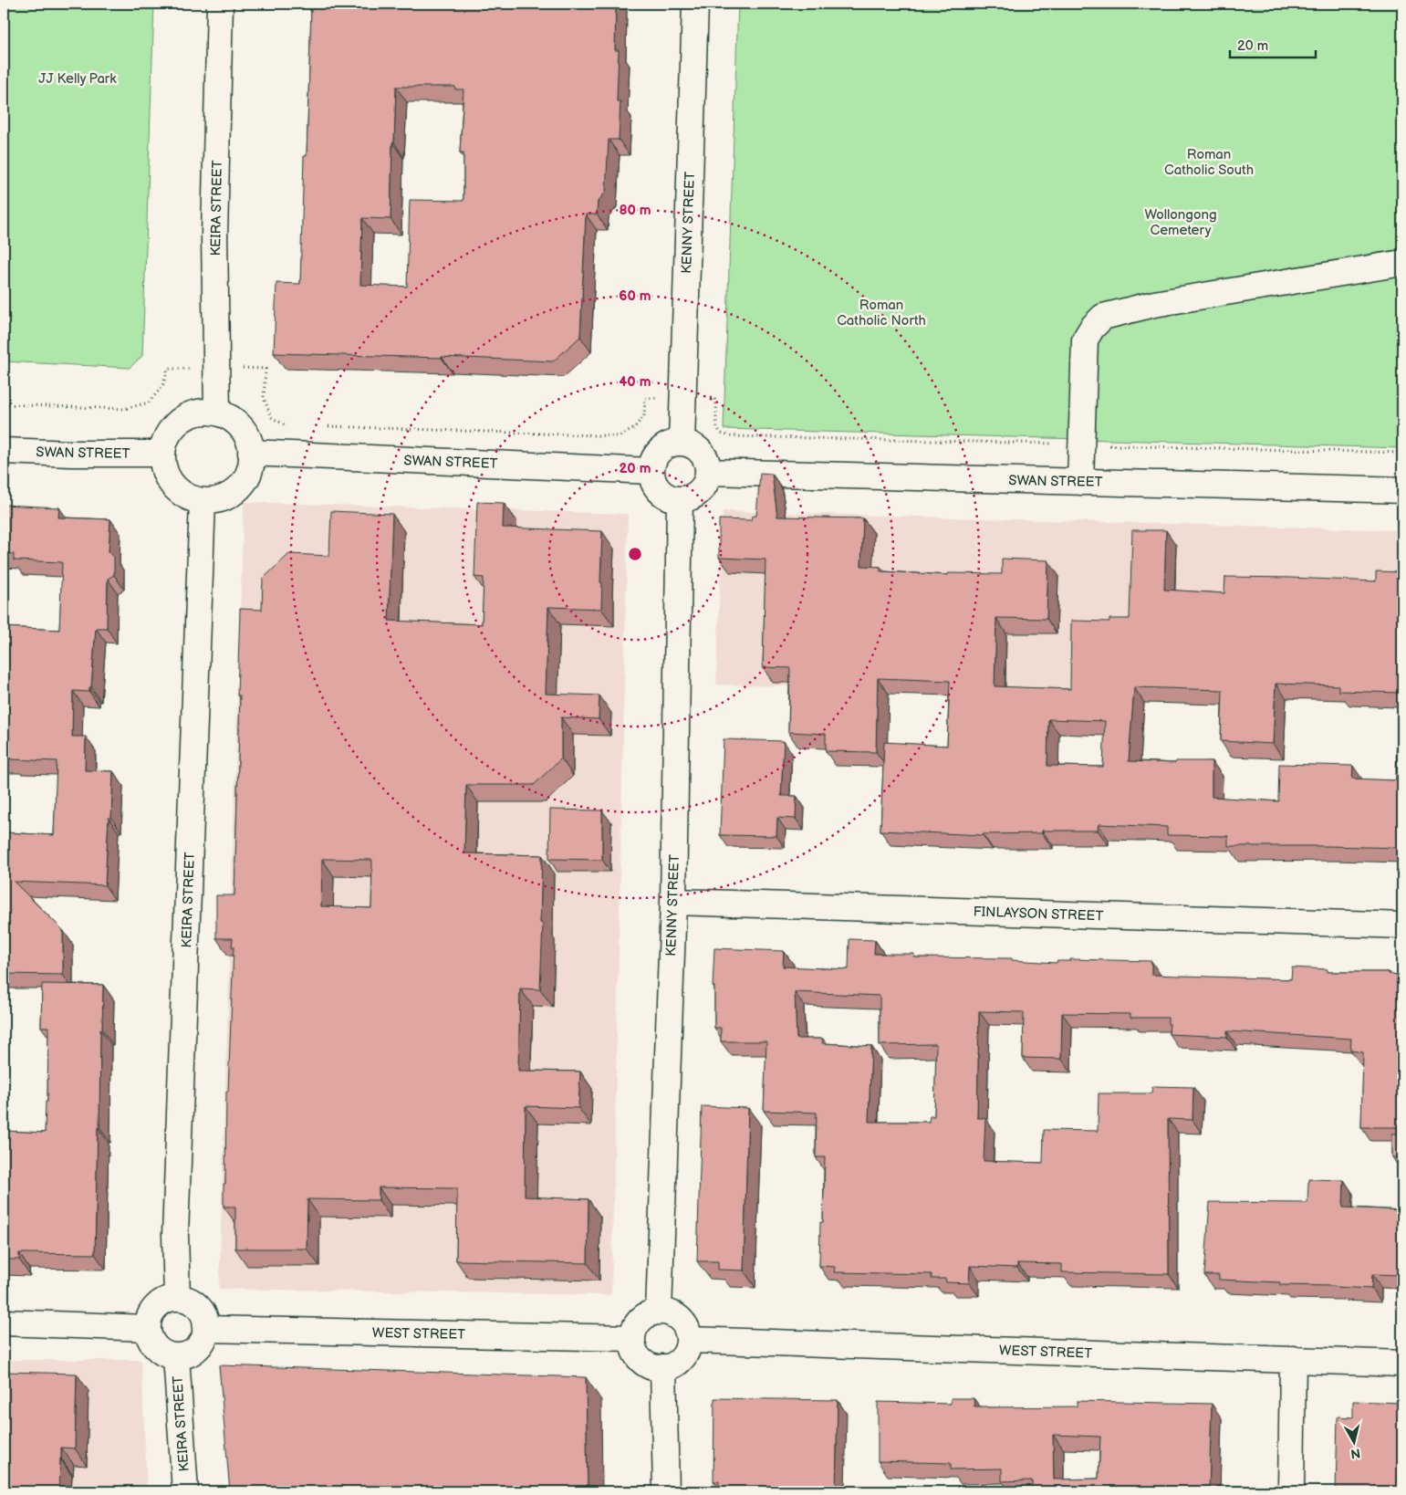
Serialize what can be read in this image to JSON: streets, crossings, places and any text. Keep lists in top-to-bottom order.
{
  "streets": {
    "street": [
      "KEIRA STREET",
      "KENNY STREET",
      "SWAN STREET",
      "FINLAYSON STREET",
      "WEST STREET"
    ]
  },
  "crossings": [
    ["KEIRA STREET", "SWAN STREET"],
    ["KEIRA STREET", "WEST STREET"],
    ["KENNY STREET", "SWAN STREET"],
    ["KENNY STREET", "FINLAYSON STREET"],
    ["KENNY STREET", "WEST STREET"]
  ],
  "parks": [
    "JJ Kelly Park",
    "Roman Catholic South",
    "Wollongong Cemetery",
    "Roman Catholic North"
  ],
  "scale_bar": "20 m",
  "north": "bottom",
  "rings": [
    "80 m",
    "60 m",
    "40 m",
    "20 m"
  ]
}
